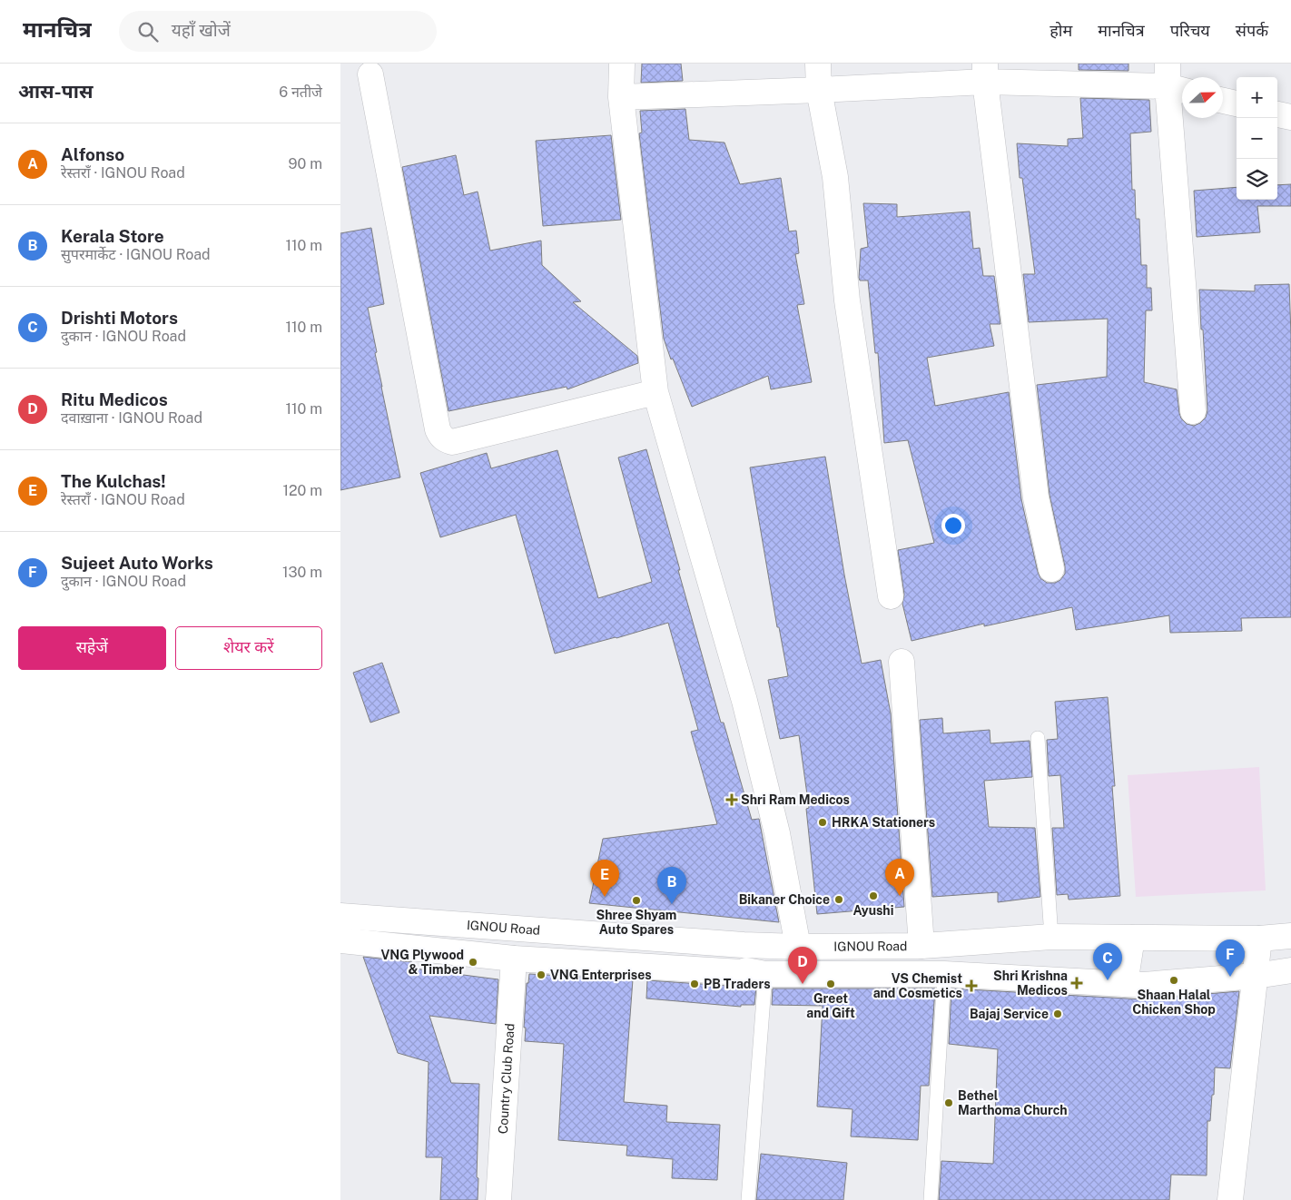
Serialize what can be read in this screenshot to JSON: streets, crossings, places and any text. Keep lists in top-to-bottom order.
{
  "streets": {
    "street": ["IGNOU Road", "Country Club Road"]
  },
  "places": {
    "health": ["Shri Ram Medicos", "Shri Krishna Medicos", "VS Chemist and Cosmetics"],
    "other": [
      "HRKA Stationers",
      "Ayushi",
      "Bikaner Choice",
      "Shree Shyam Auto Spares",
      "VNG Plywood & Timber",
      "VNG Enterprises",
      "Shaan Halal Chicken Shop",
      "PB Traders",
      "Greet and Gift",
      "Bajaj Service",
      "Bethel Marthoma Church"
    ]
  },
  "north": "right",
  "page": {
    "header": "मानचित्र",
    "search": "यहाँ खोजें",
    "nav": [
      "होम",
      "मानचित्र",
      "परिचय",
      "संपर्क"
    ],
    "heading": ["आस-पास", "6 नतीजे"],
    "map_buttons": ["+", "−"],
    "list": [
      {
        "mark": "A",
        "name": "Alfonso",
        "note": "रेस्तराँ · IGNOU Road",
        "value": "90 m"
      },
      {
        "mark": "B",
        "name": "Kerala Store",
        "note": "सुपरमार्केट · IGNOU Road",
        "value": "110 m"
      },
      {
        "mark": "C",
        "name": "Drishti Motors",
        "note": "दुकान · IGNOU Road",
        "value": "110 m"
      },
      {
        "mark": "D",
        "name": "Ritu Medicos",
        "note": "दवाख़ाना · IGNOU Road",
        "value": "110 m"
      },
      {
        "mark": "E",
        "name": "The Kulchas!",
        "note": "रेस्तराँ · IGNOU Road",
        "value": "120 m"
      },
      {
        "mark": "F",
        "name": "Sujeet Auto Works",
        "note": "दुकान · IGNOU Road",
        "value": "130 m"
      }
    ],
    "buttons": ["सहेजें", "शेयर करें"],
    "pins": [
      "A",
      "E",
      "B",
      "F",
      "C",
      "D"
    ]
  }
}
